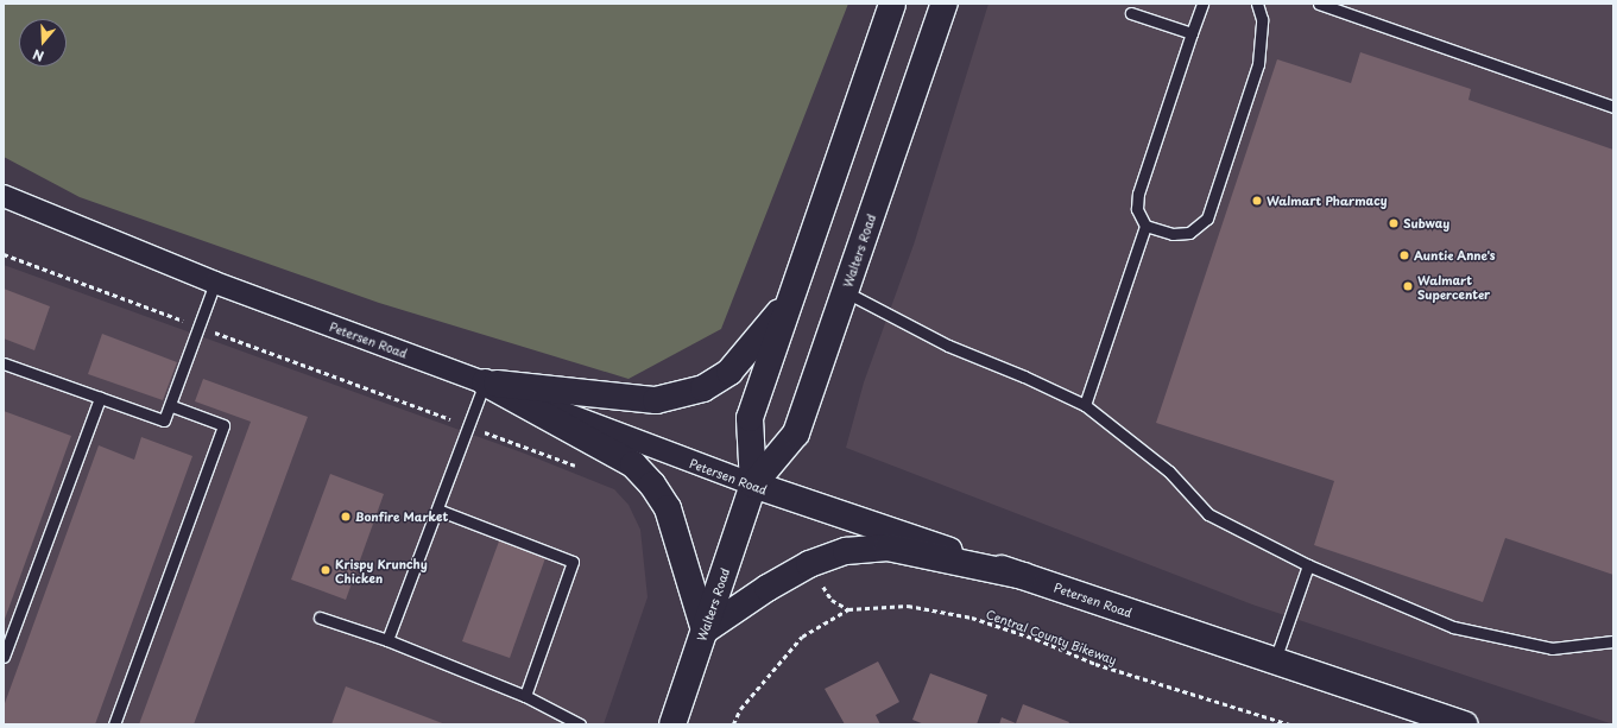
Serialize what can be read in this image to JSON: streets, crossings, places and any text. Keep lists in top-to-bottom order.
{
  "streets": {
    "main road": ["Walters Road", "Petersen Road"],
    "path": ["Central County Bikeway"]
  },
  "crossings": [
    ["Walters Road", "Petersen Road"]
  ],
  "places": [
    "Walmart Pharmacy",
    "Subway",
    "Auntie Anne's",
    "Walmart Supercenter",
    "Bonfire Market",
    "Krispy Krunchy Chicken"
  ],
  "north": "bottom"
}
